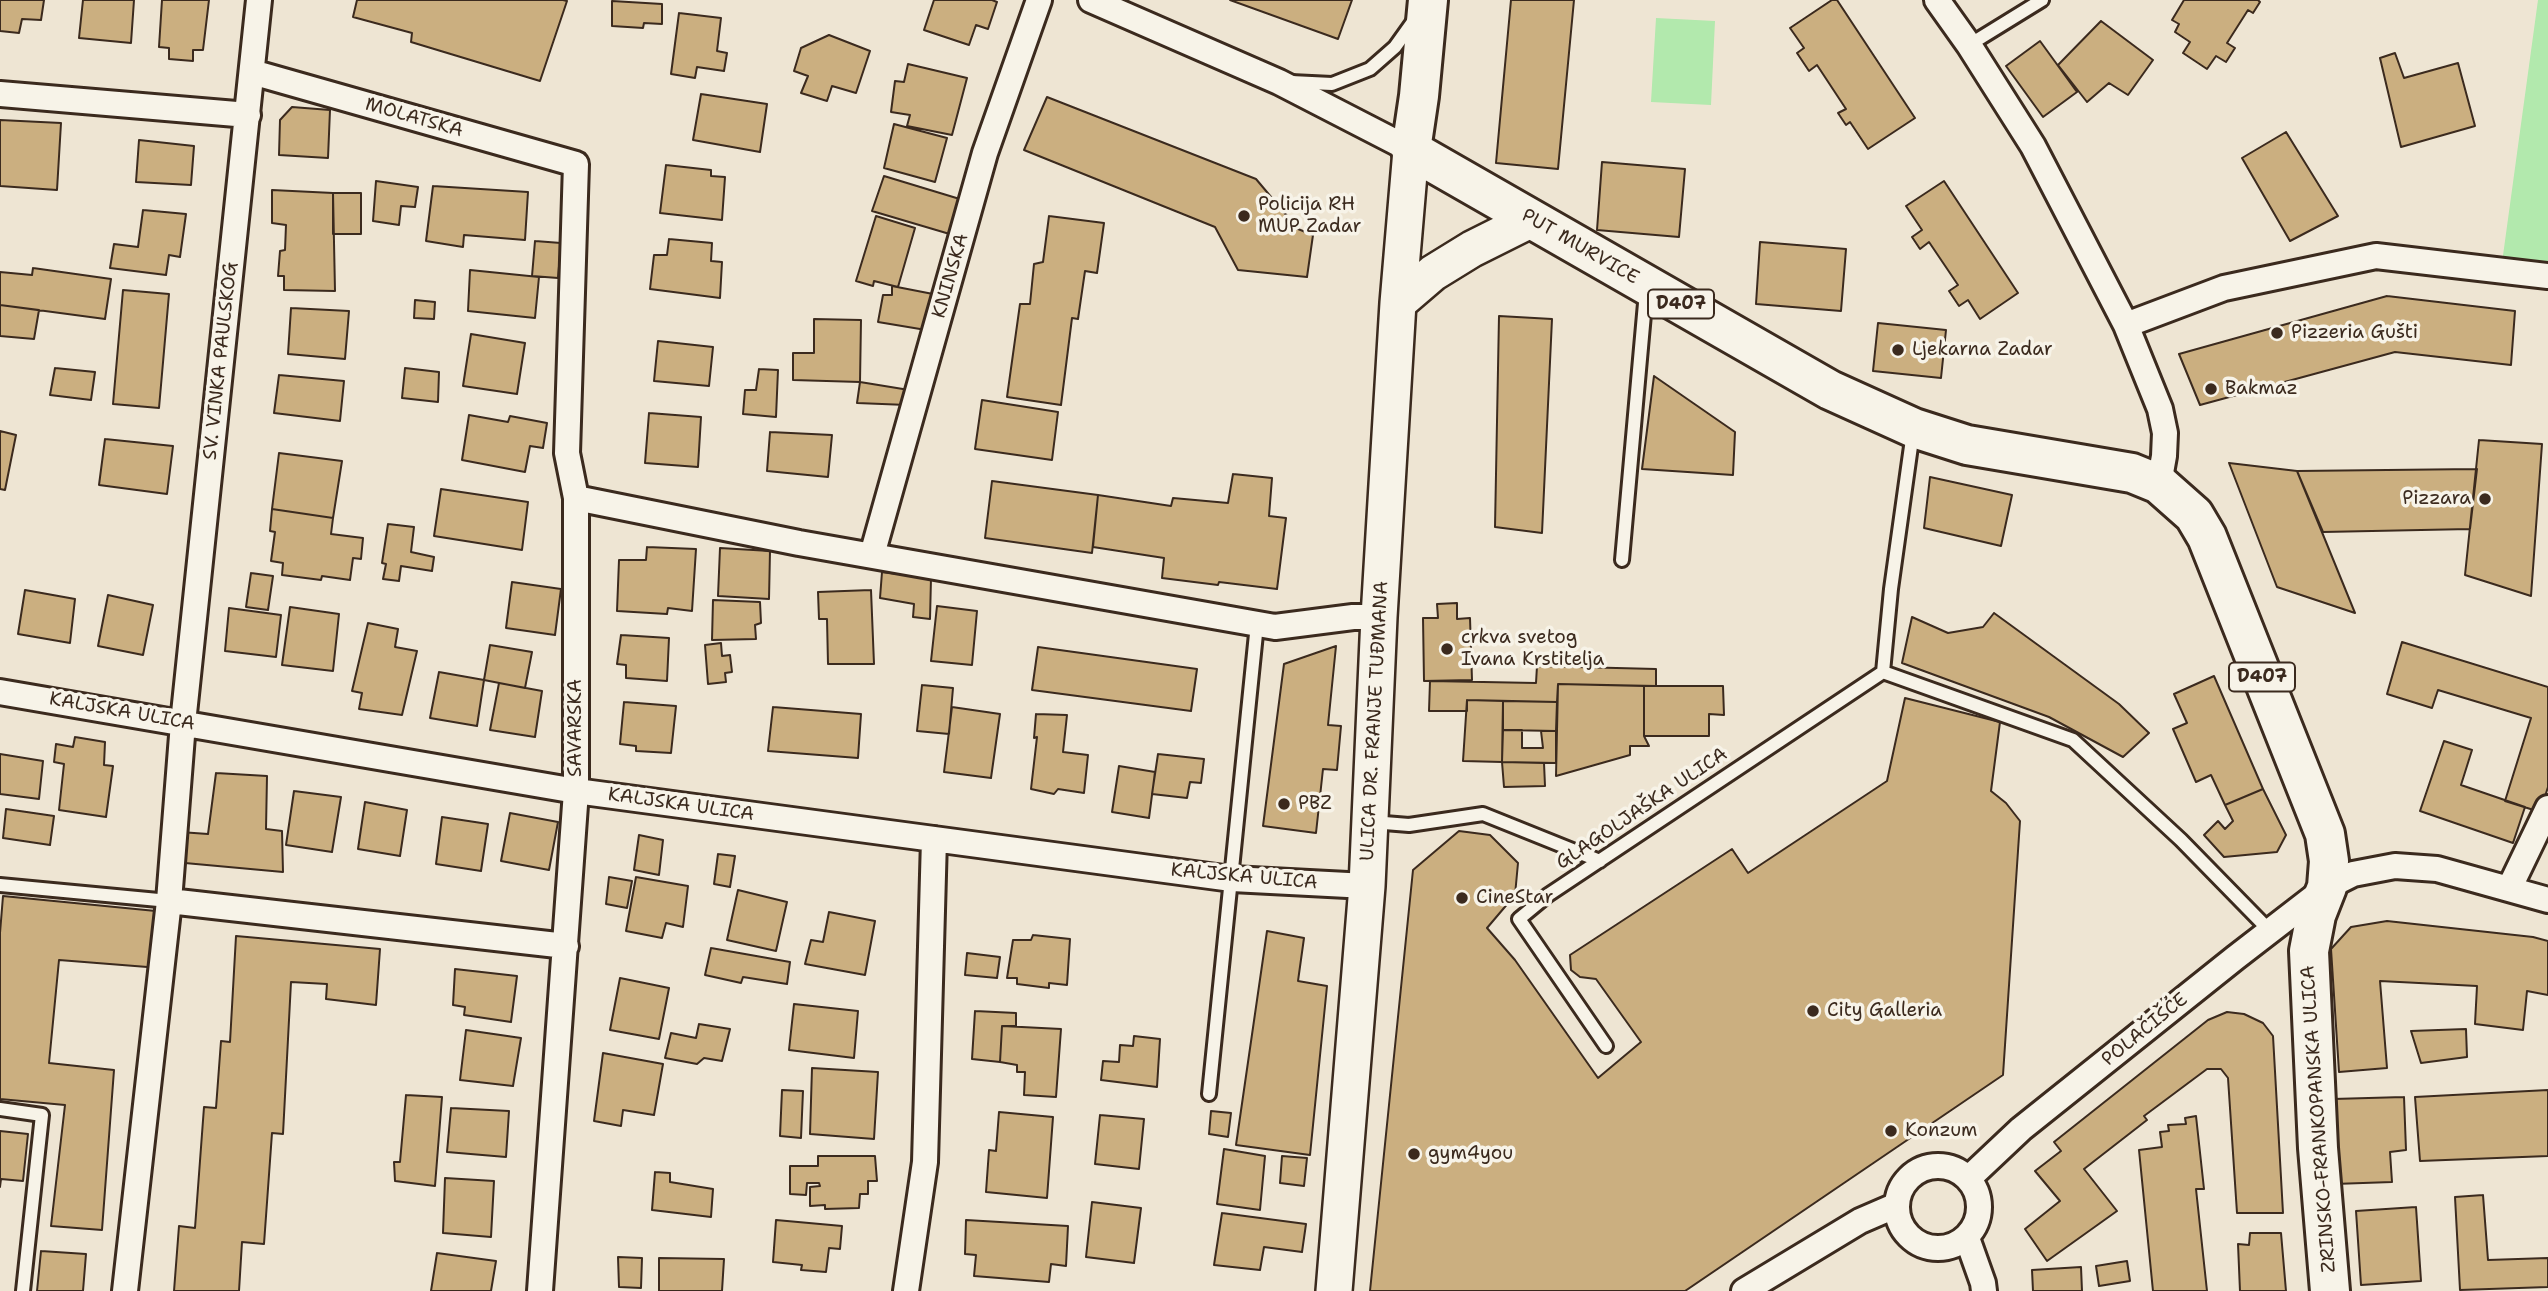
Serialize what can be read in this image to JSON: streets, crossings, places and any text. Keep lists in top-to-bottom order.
{
  "streets": {
    "main road": [
      "PUT MURVICE",
      "D407",
      "ULICA DR. FRANJE TUĐMANA",
      "ZRINSKO-FRANKOPANSKA ULICA"
    ],
    "street": [
      "MOLATSKA",
      "KNINSKA",
      "SV. VINKA PAULSKOG",
      "KALJSKA ULICA",
      "SAVARSKA",
      "POLAČIŠĆE"
    ],
    "lane": ["GLAGOLJAŠKA ULICA"]
  },
  "crossings": [
    ["MOLATSKA", "SV. VINKA PAULSKOG"],
    ["MOLATSKA", "SAVARSKA"],
    ["PUT MURVICE", "ULICA DR. FRANJE TUĐMANA"],
    ["PUT MURVICE", "ZRINSKO-FRANKOPANSKA ULICA"],
    ["SV. VINKA PAULSKOG", "KALJSKA ULICA"],
    ["KALJSKA ULICA", "ULICA DR. FRANJE TUĐMANA"],
    ["KALJSKA ULICA", "SAVARSKA"],
    ["POLAČIŠĆE", "ZRINSKO-FRANKOPANSKA ULICA"]
  ],
  "places": [
    "Policija RH MUP Zadar",
    "Pizzeria Gušti",
    "Ljekarna Zadar",
    "Bakmaz",
    "Pizzara",
    "crkva svetog Ivana Krstitelja",
    "PBZ",
    "CineStar",
    "City Galleria",
    "Konzum",
    "gym4you"
  ]
}
